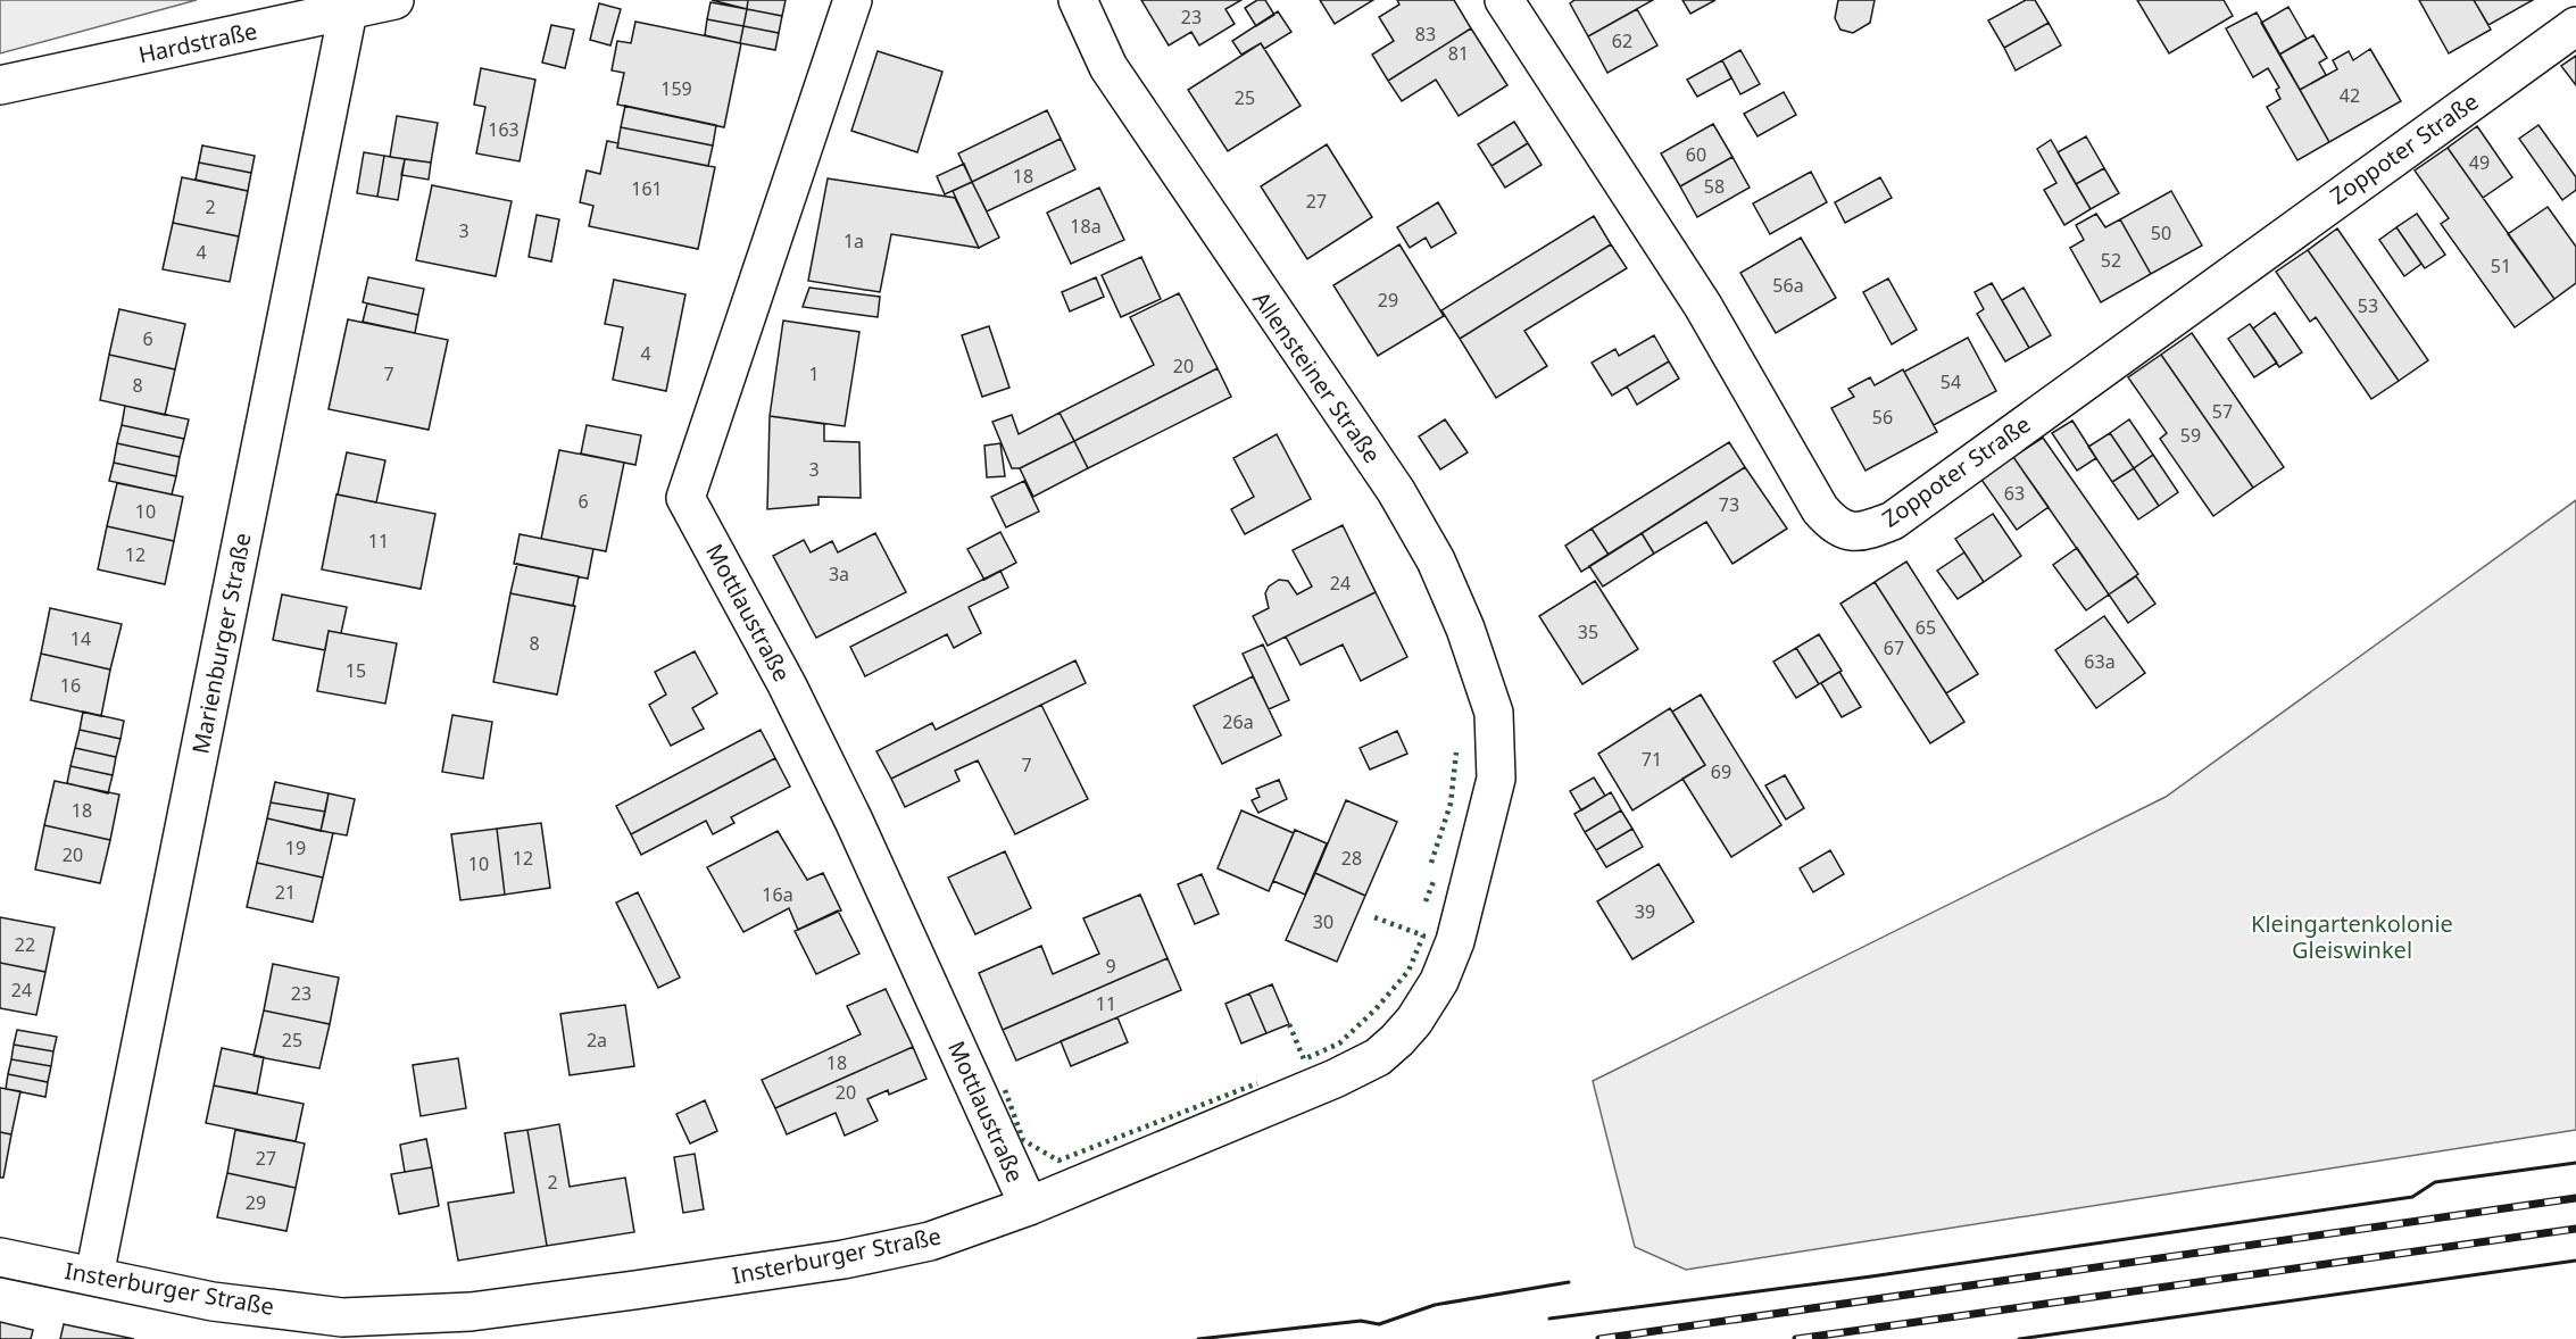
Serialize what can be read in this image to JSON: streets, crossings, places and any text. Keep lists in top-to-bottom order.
{
  "streets": {
    "street": [
      "Hardstraße",
      "Zoppoter Straße",
      "Allensteiner Straße",
      "Mottlaustraße",
      "Marienburger Straße",
      "Insterburger Straße"
    ]
  },
  "crossings": [
    ["Hardstraße", "Marienburger Straße"],
    ["Allensteiner Straße", "Insterburger Straße"],
    ["Mottlaustraße", "Insterburger Straße"],
    ["Marienburger Straße", "Insterburger Straße"]
  ],
  "parks": ["Kleingartenkolonie Gleiswinkel"],
  "house_numbers": [
    "23",
    "83",
    "62",
    "81",
    "159",
    "42",
    "25",
    "163",
    "60",
    "49",
    "18",
    "58",
    "161",
    "27",
    "2",
    "18a",
    "3",
    "50",
    "1a",
    "4",
    "52",
    "51",
    "56a",
    "29",
    "53",
    "6",
    "4",
    "20",
    "7",
    "1",
    "54",
    "8",
    "57",
    "56",
    "59",
    "3",
    "63",
    "6",
    "73",
    "10",
    "11",
    "12",
    "3a",
    "24",
    "65",
    "35",
    "14",
    "8",
    "67",
    "63a",
    "15",
    "16",
    "26a",
    "71",
    "7",
    "69",
    "18",
    "19",
    "20",
    "12",
    "28",
    "10",
    "21",
    "16a",
    "39",
    "30",
    "22",
    "9",
    "24",
    "23",
    "11",
    "25",
    "2a",
    "18",
    "20",
    "27",
    "2",
    "29"
  ]
}
